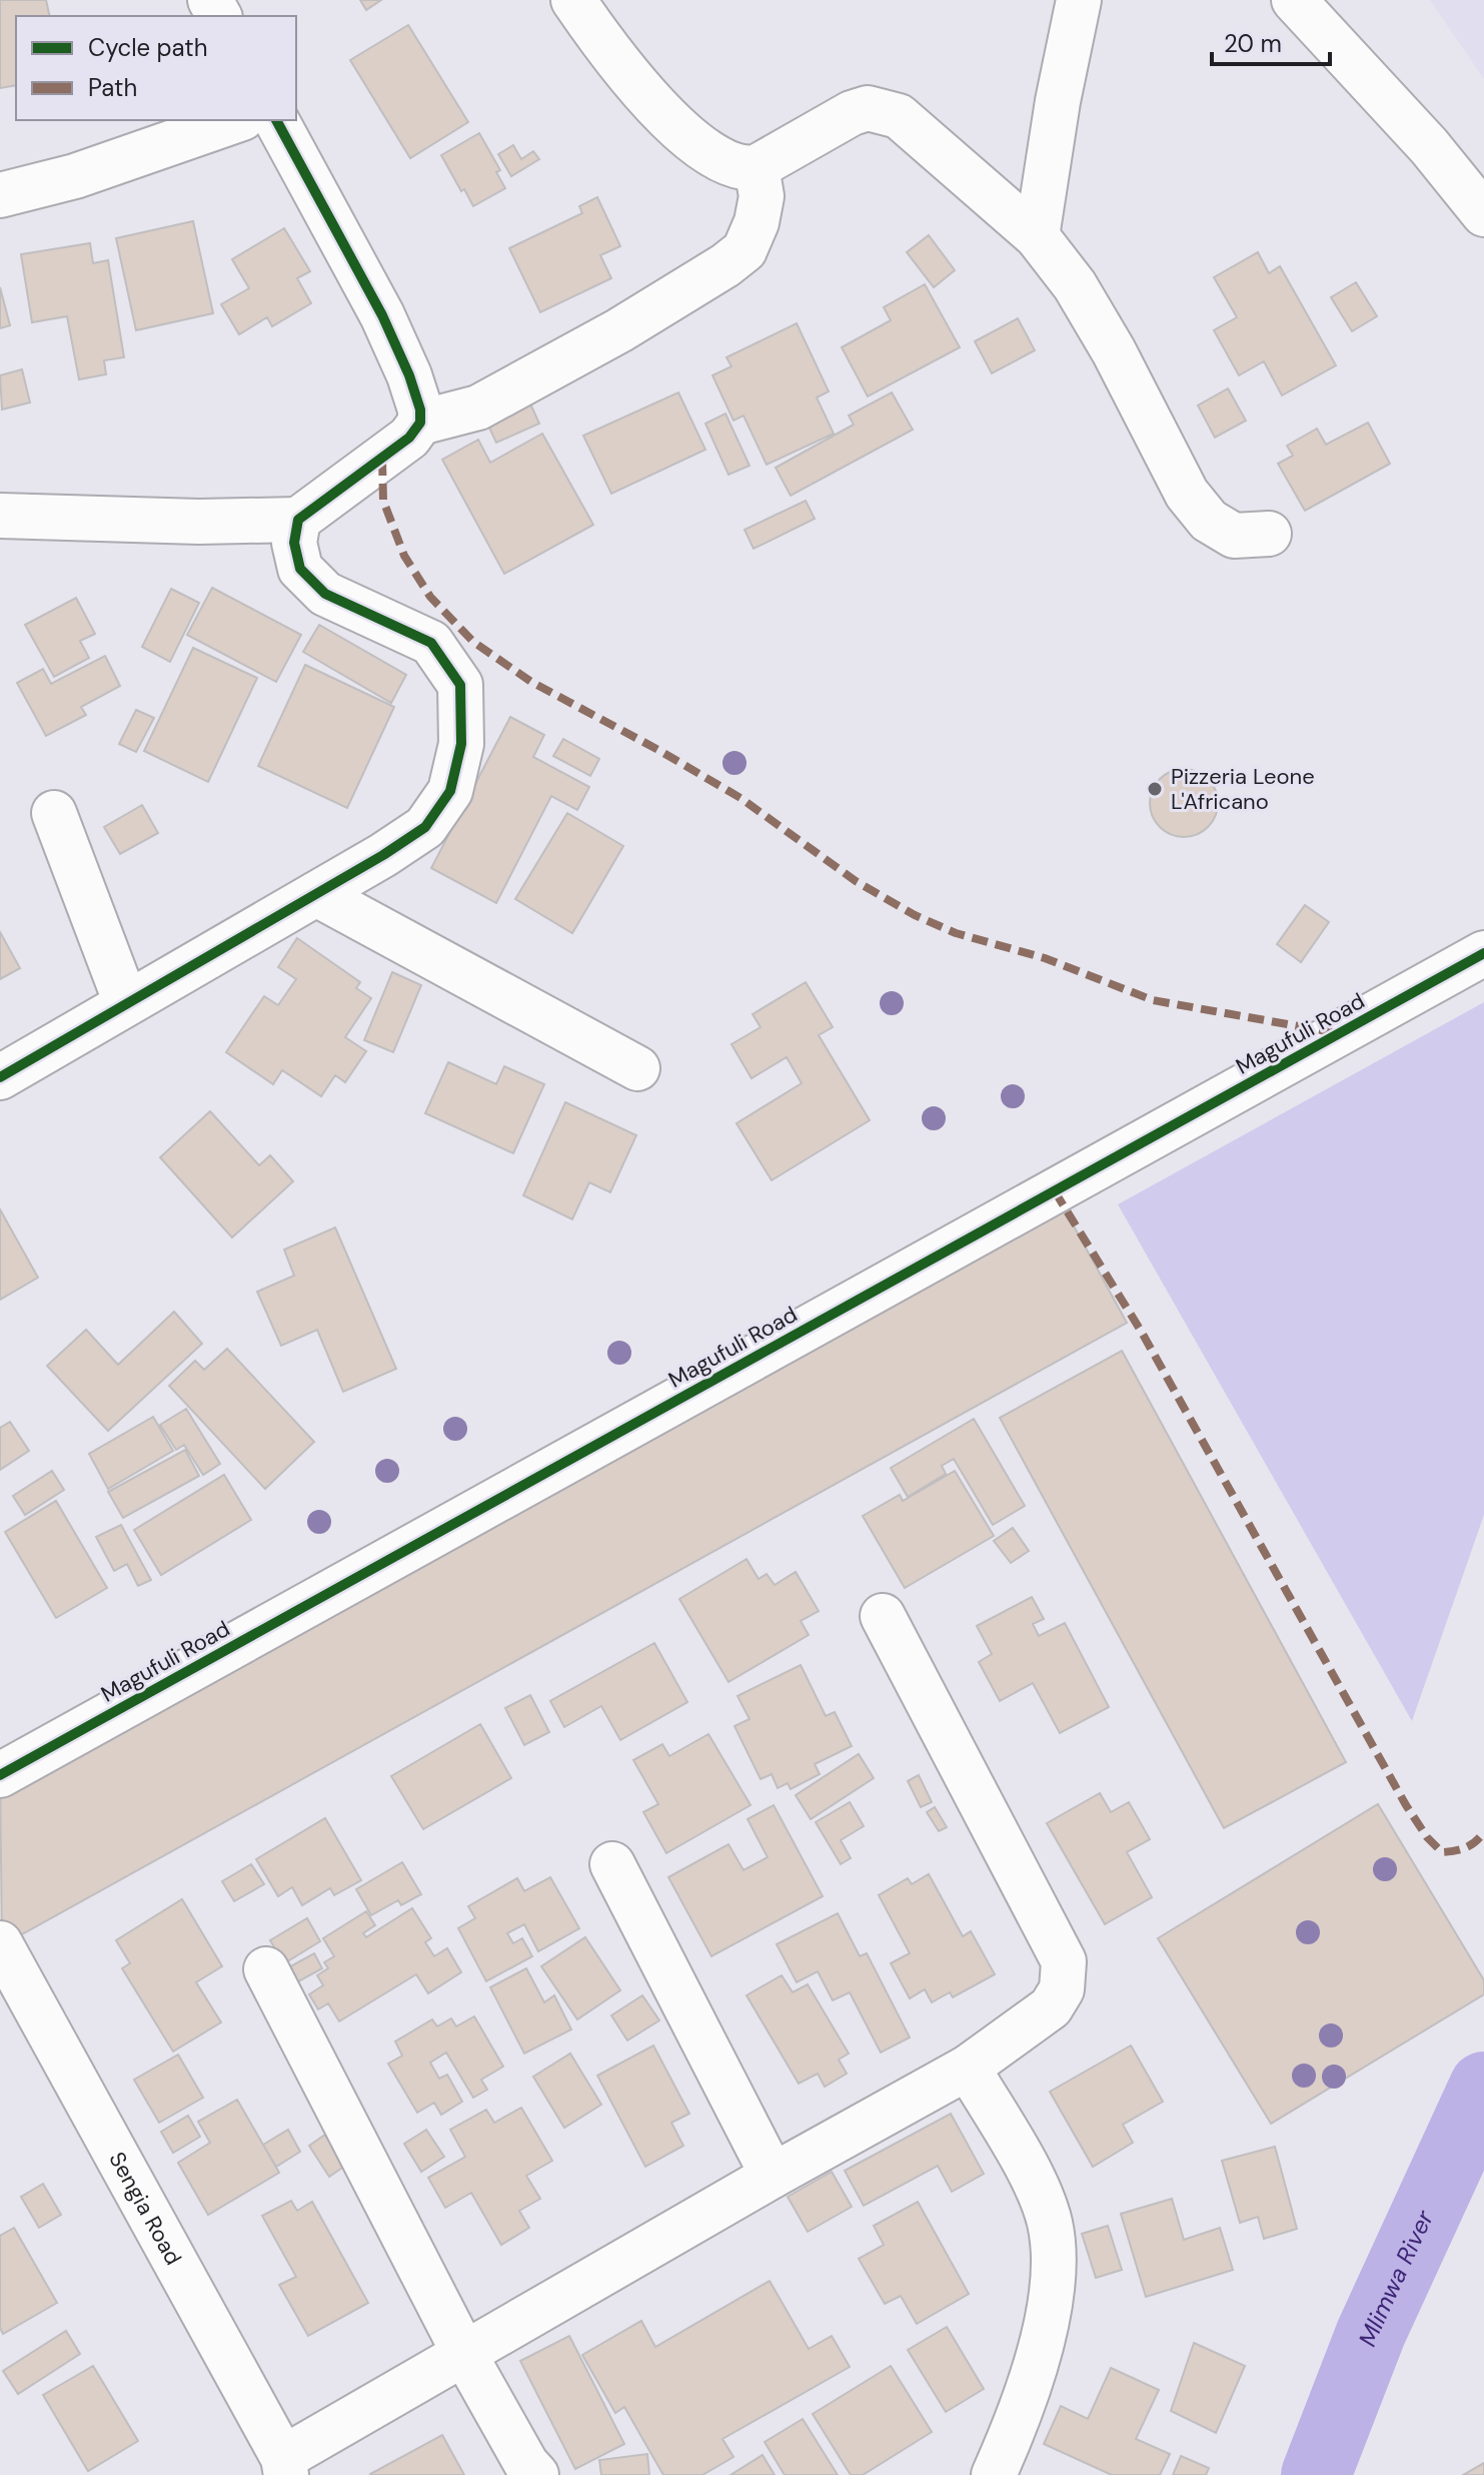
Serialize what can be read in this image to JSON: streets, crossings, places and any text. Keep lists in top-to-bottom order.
{
  "streets": {
    "street": ["Magufuli Road", "Sengia Road"]
  },
  "water": ["Mlimwa River"],
  "places": ["Pizzeria Leone L'Africano"],
  "legend": ["Cycle path", "Path"],
  "scale_bar": "20 m"
}
